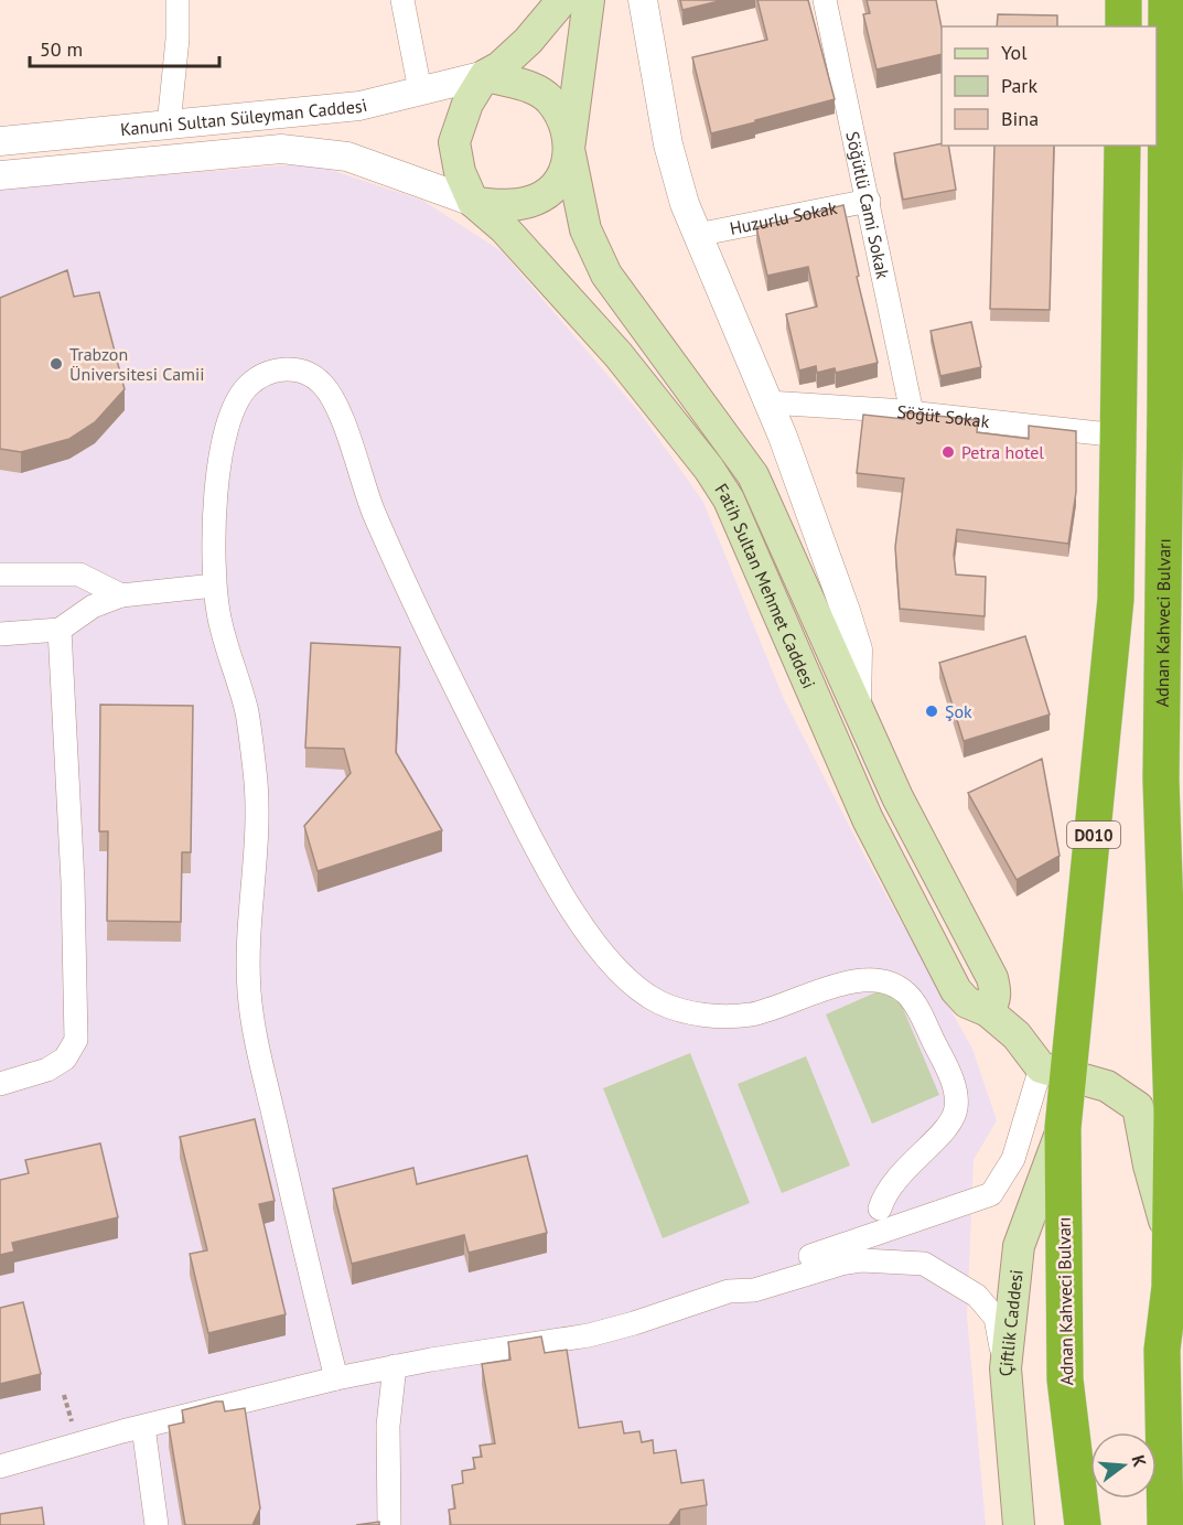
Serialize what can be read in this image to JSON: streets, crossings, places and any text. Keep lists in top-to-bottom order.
{
  "streets": {
    "highway": ["Adnan Kahveci Bulvarı", "D010"],
    "main road": ["Fatih Sultan Mehmet Caddesi", "Çiftlik Caddesi"],
    "street": [
      "Kanuni Sultan Süleyman Caddesi",
      "Söğütlü Cami Sokak",
      "Huzurlu Sokak",
      "Söğüt Sokak"
    ]
  },
  "crossings": [
    ["Kanuni Sultan Süleyman Caddesi", "Fatih Sultan Mehmet Caddesi"],
    ["Söğütlü Cami Sokak", "Huzurlu Sokak"],
    ["Söğütlü Cami Sokak", "Söğüt Sokak"],
    ["Huzurlu Sokak", "Fatih Sultan Mehmet Caddesi"],
    ["Söğüt Sokak", "Fatih Sultan Mehmet Caddesi"],
    ["Söğüt Sokak", "Adnan Kahveci Bulvarı"],
    ["Fatih Sultan Mehmet Caddesi", "Adnan Kahveci Bulvarı"],
    ["Adnan Kahveci Bulvarı", "Çiftlik Caddesi"]
  ],
  "places": ["Trabzon Üniversitesi Camii", "Petra hotel", "Şok"],
  "legend": ["Yol", "Park", "Bina"],
  "scale_bar": "50 m",
  "north": "right"
}
